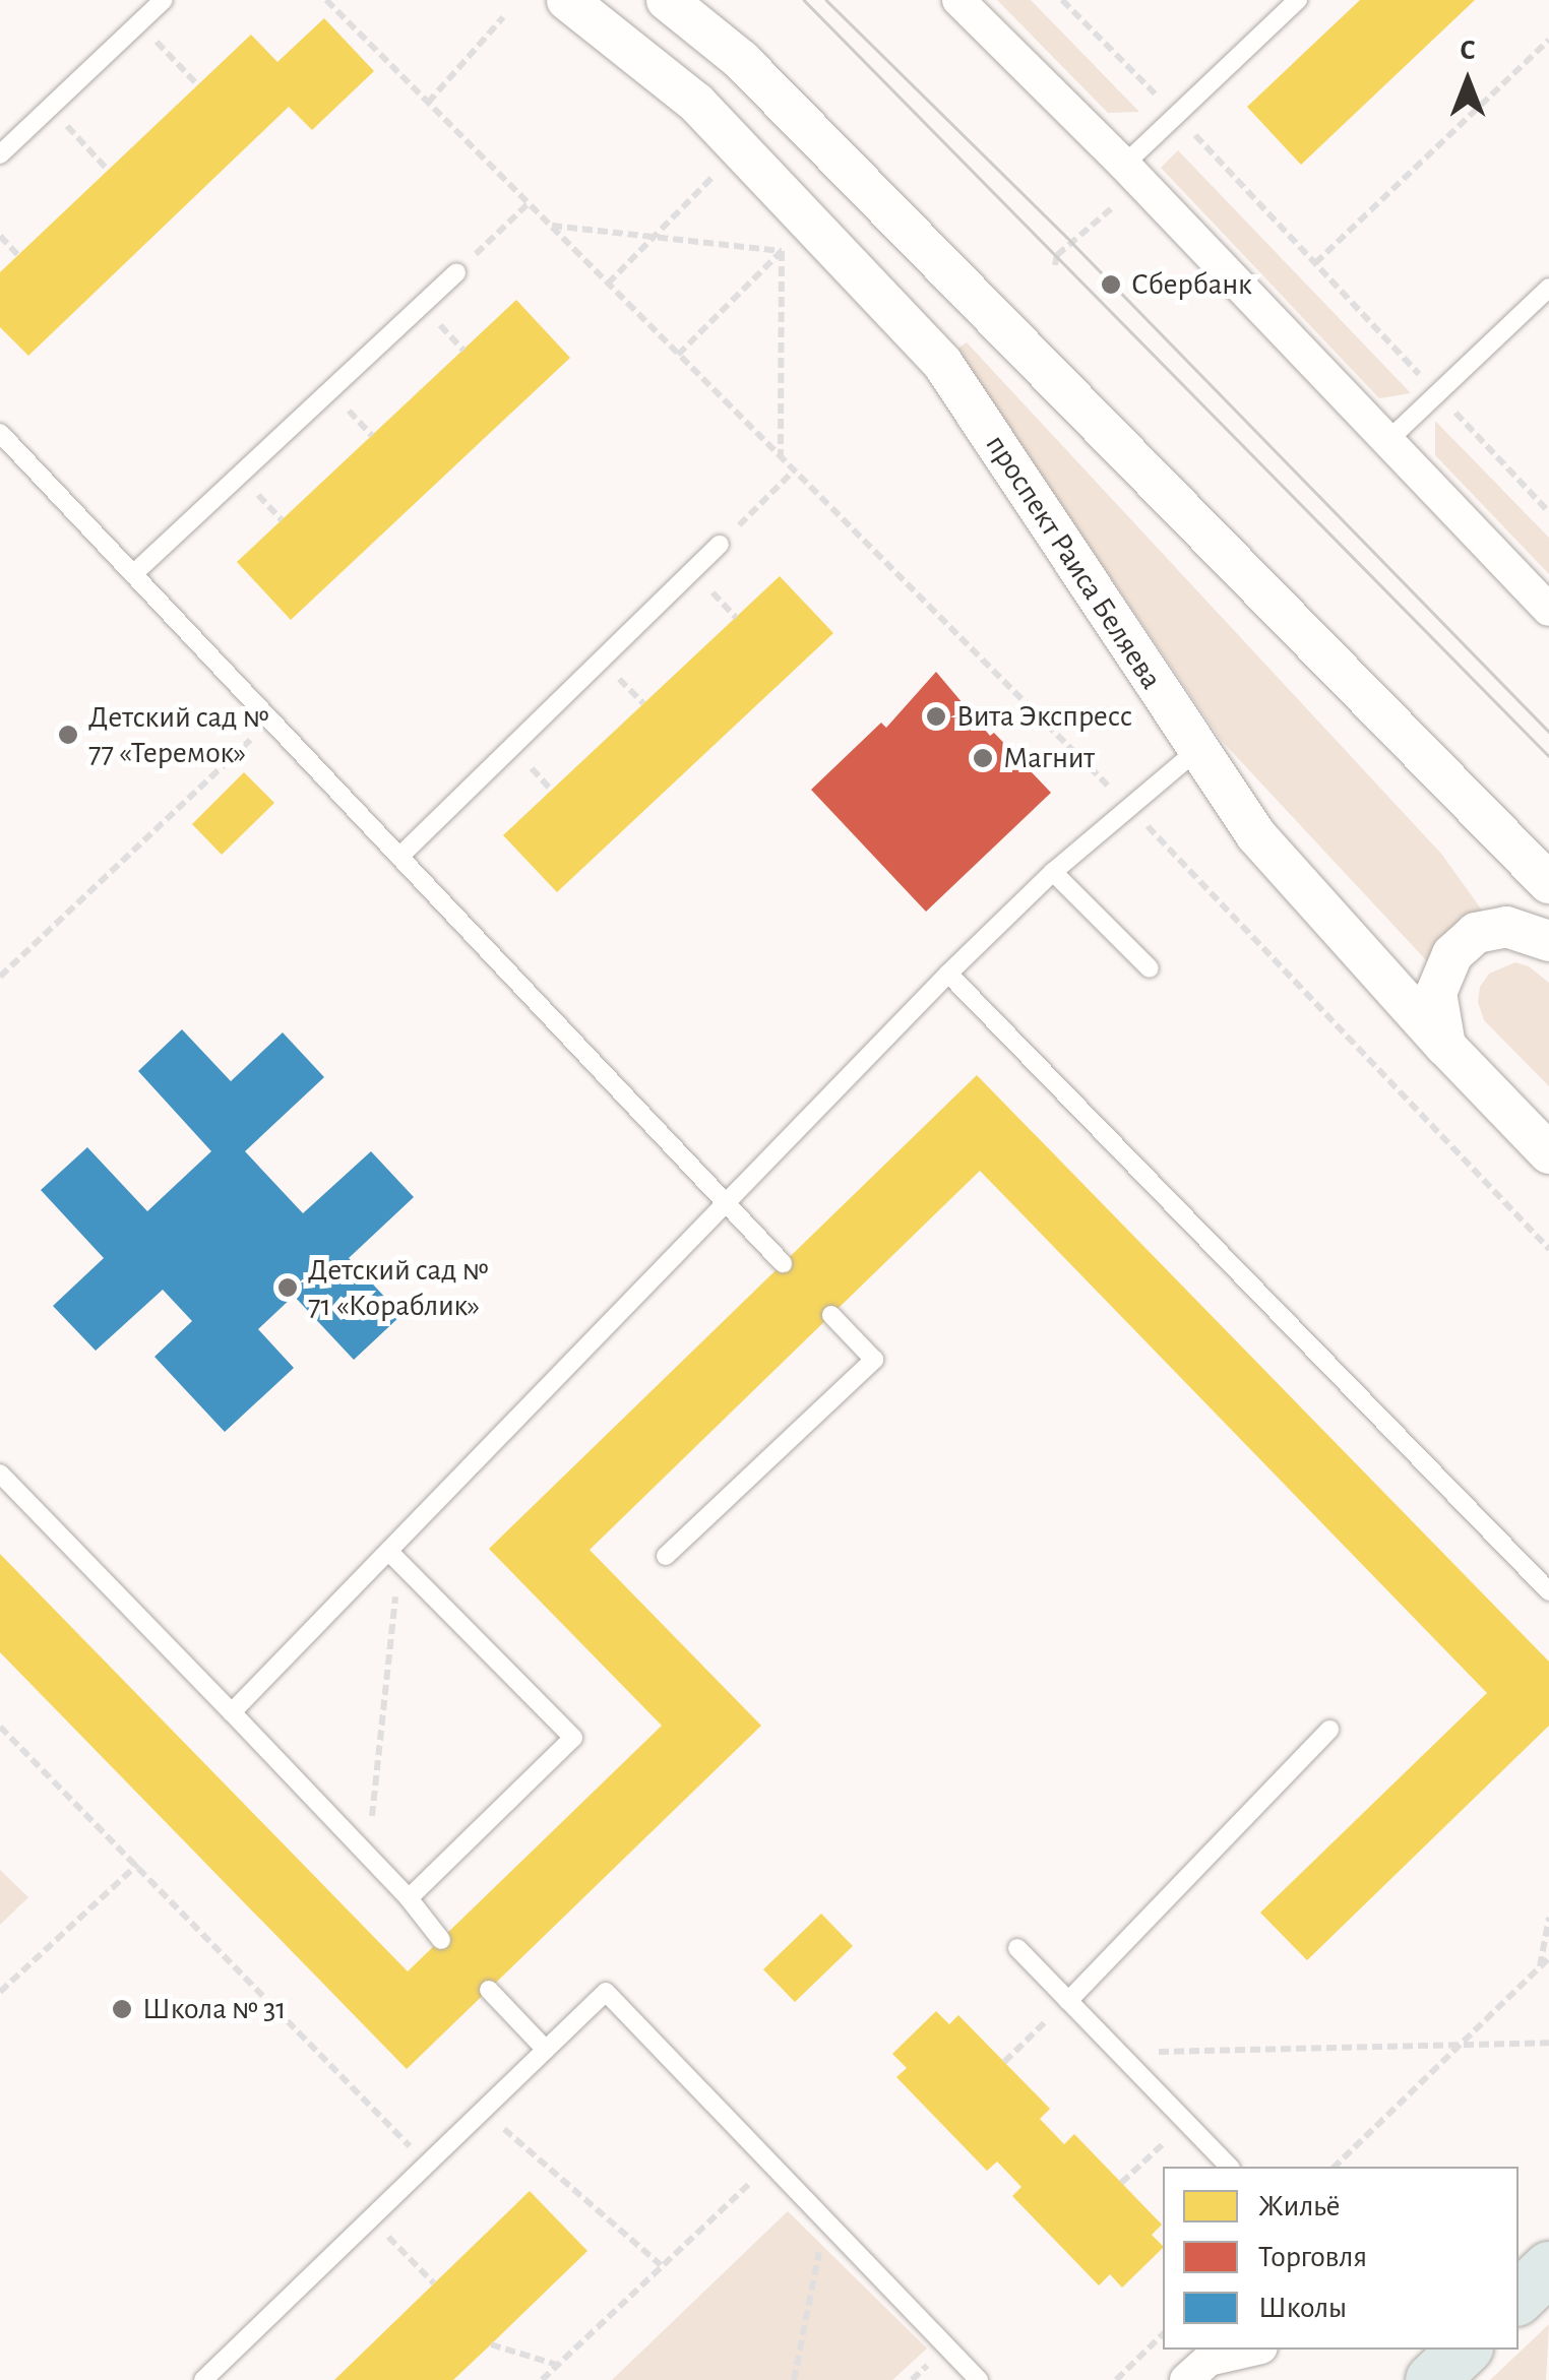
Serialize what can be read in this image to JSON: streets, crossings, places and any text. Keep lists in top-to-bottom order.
{
  "streets": {
    "street": ["проспект Раиса Беляева"]
  },
  "places": [
    "Сбербанк",
    "Вита Экспресс",
    "Детский сад № 77 «Теремок»",
    "Магнит",
    "Детский сад № 71 «Кораблик»",
    "Школа № 31"
  ],
  "legend": ["Жильё", "Торговля", "Школы"],
  "north": "top"
}
